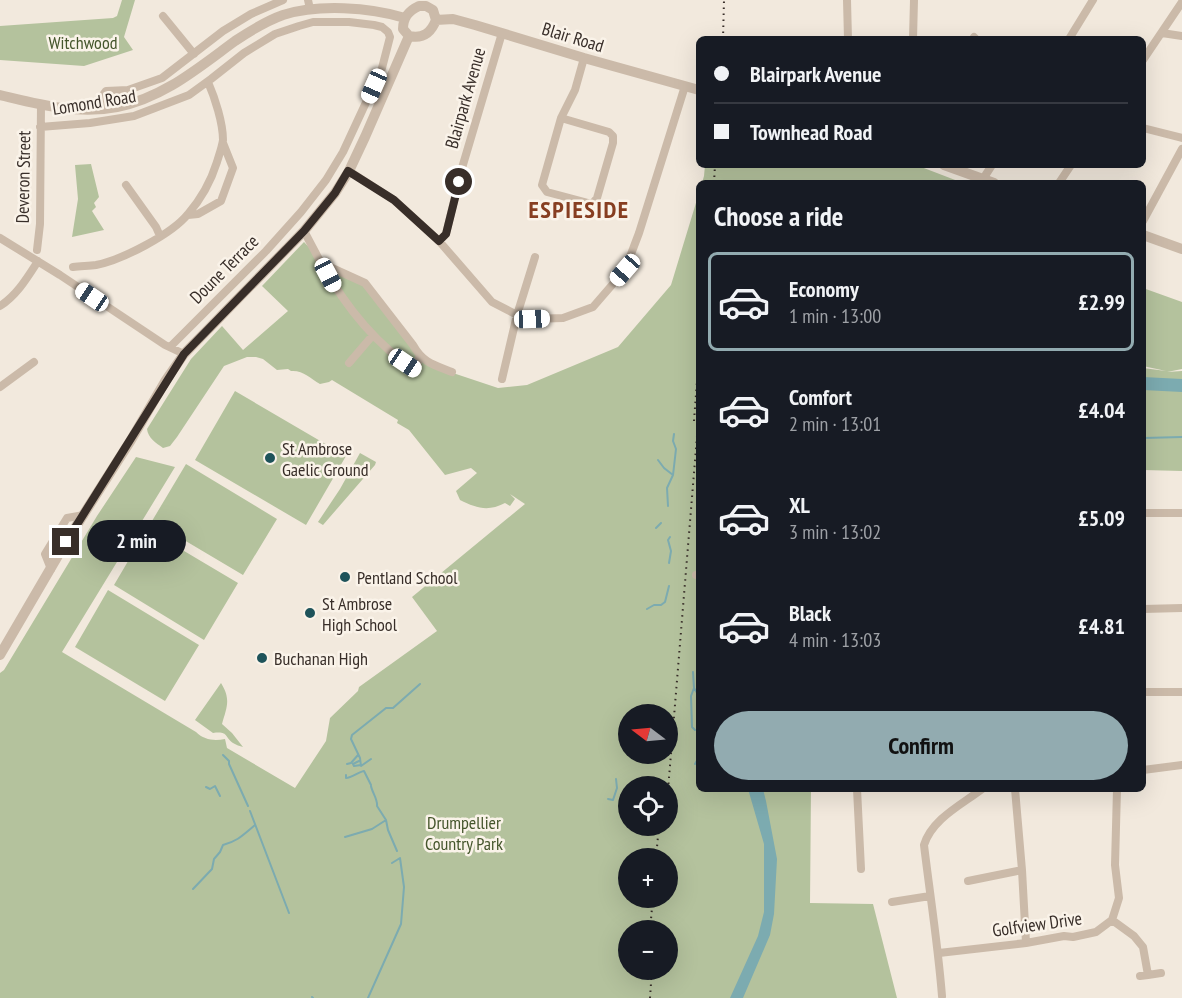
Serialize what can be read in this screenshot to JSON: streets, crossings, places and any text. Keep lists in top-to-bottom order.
{
  "streets": {
    "street": [
      "Blair Road",
      "Blairpark Avenue",
      "Lomond Road",
      "Deveron Street",
      "Doune Terrace",
      "Golfview Drive"
    ]
  },
  "crossings": [
    ["Blair Road", "Blairpark Avenue"],
    ["Blair Road", "Lomond Road"],
    ["Lomond Road", "Deveron Street"],
    ["Lomond Road", "Doune Terrace"]
  ],
  "districts": ["ESPIESIDE"],
  "parks": ["Witchwood", "Drumpellier Country Park"],
  "places": [
    "St Ambrose Gaelic Ground",
    "Pentland School",
    "St Ambrose High School",
    "Buchanan High"
  ],
  "north": "left",
  "page": {
    "banner": ["Blairpark Avenue", "Townhead Road"],
    "heading": "Choose a ride",
    "list": [
      {
        "name": "Economy",
        "note": "1 min · 13:00",
        "value": "£2.99"
      },
      {
        "name": "Comfort",
        "note": "2 min · 13:01",
        "value": "£4.04"
      },
      {
        "name": "XL",
        "note": "3 min · 13:02",
        "value": "£5.09"
      },
      {
        "name": "Black",
        "note": "4 min · 13:03",
        "value": "£4.81"
      }
    ],
    "bubble": "2 min",
    "buttons": "Confirm",
    "map_buttons": ["+", "−"]
  }
}
